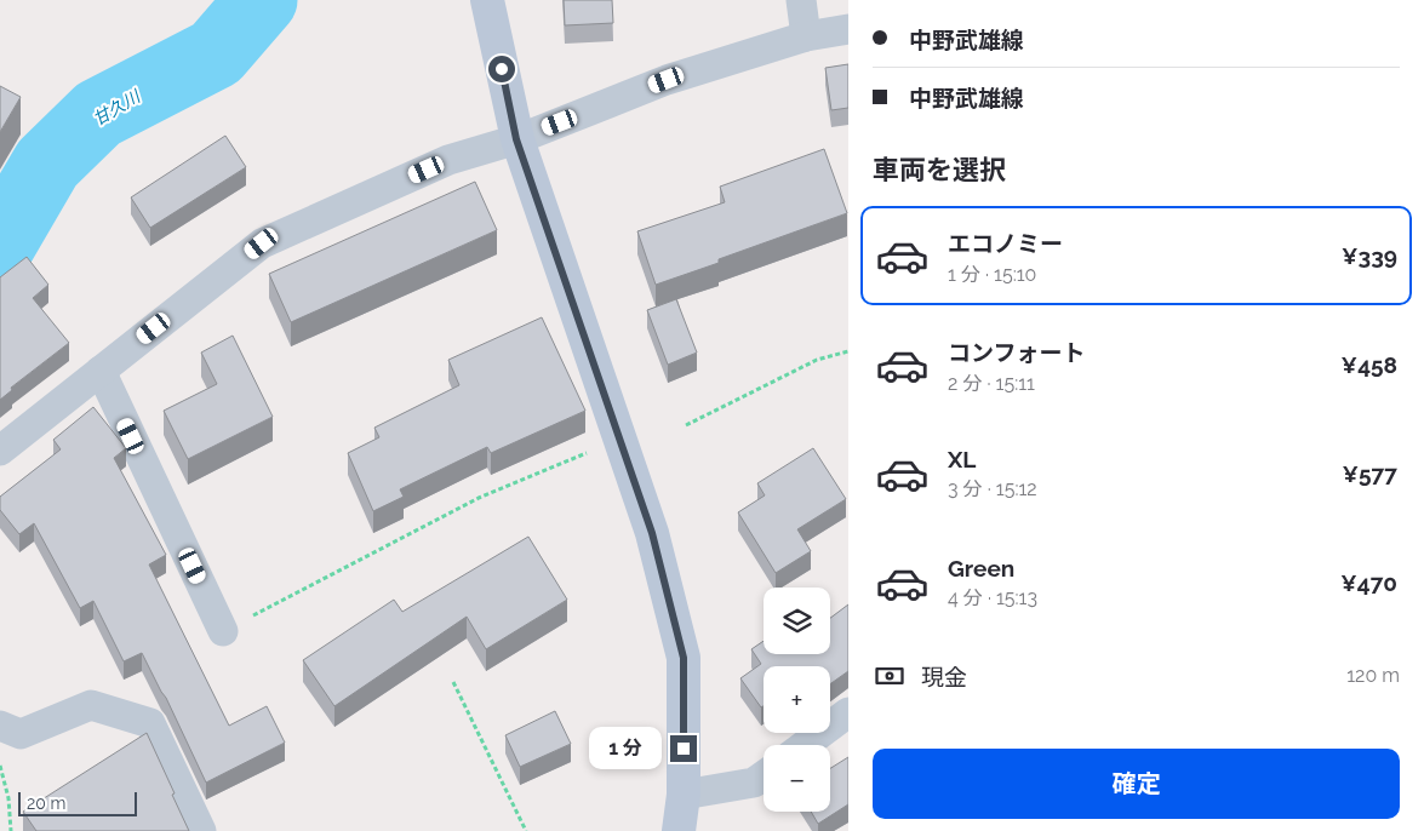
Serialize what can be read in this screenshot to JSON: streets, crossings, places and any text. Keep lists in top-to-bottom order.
{
  "water": ["甘久川"],
  "scale_bar": "20 m",
  "page": {
    "banner": ["中野武雄線", "中野武雄線"],
    "heading": "車両を選択",
    "list": [
      {
        "name": "エコノミー",
        "note": "1 分 · 15:10",
        "value": "¥339"
      },
      {
        "name": "コンフォート",
        "note": "2 分 · 15:11",
        "value": "¥458"
      },
      {
        "name": "XL",
        "note": "3 分 · 15:12",
        "value": "¥577"
      },
      {
        "name": "Green",
        "note": "4 分 · 15:13",
        "value": "¥470"
      }
    ],
    "map_buttons": ["+", "−"],
    "pay": ["現金", "120 m"],
    "bubble": "1 分",
    "buttons": "確定",
    "scale": "20 m"
  }
}
